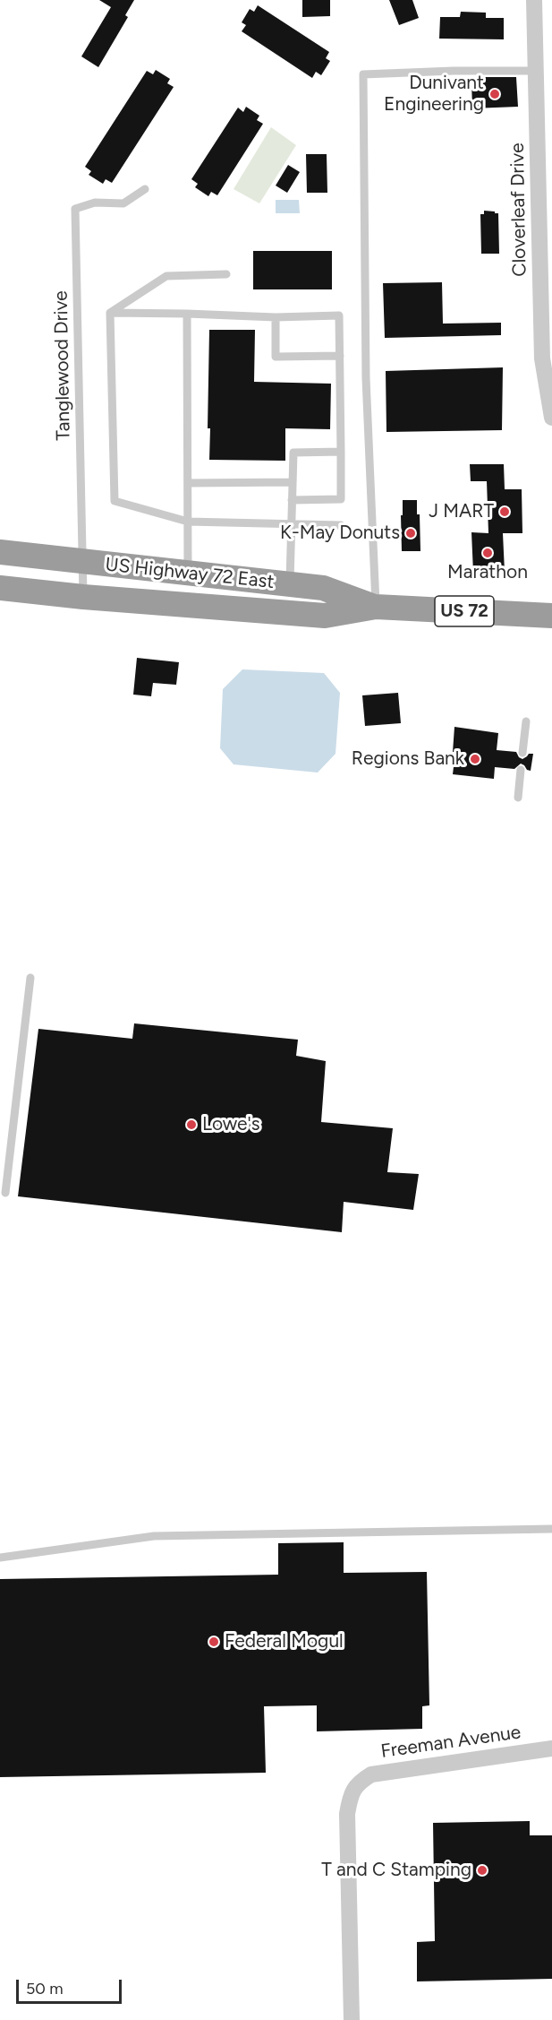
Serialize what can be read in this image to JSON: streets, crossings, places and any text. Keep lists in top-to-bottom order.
{
  "streets": {
    "highway": ["US Highway 72 East", "US 72"],
    "street": ["Cloverleaf Drive", "Freeman Avenue"],
    "lane": ["Tanglewood Drive"]
  },
  "crossings": [
    ["Tanglewood Drive", "US Highway 72 East"]
  ],
  "places": [
    "Dunivant Engineering",
    "J MART",
    "K-May Donuts",
    "Marathon",
    "Regions Bank",
    "Lowe's",
    "Federal Mogul",
    "T and C Stamping"
  ],
  "scale_bar": "50 m"
}
